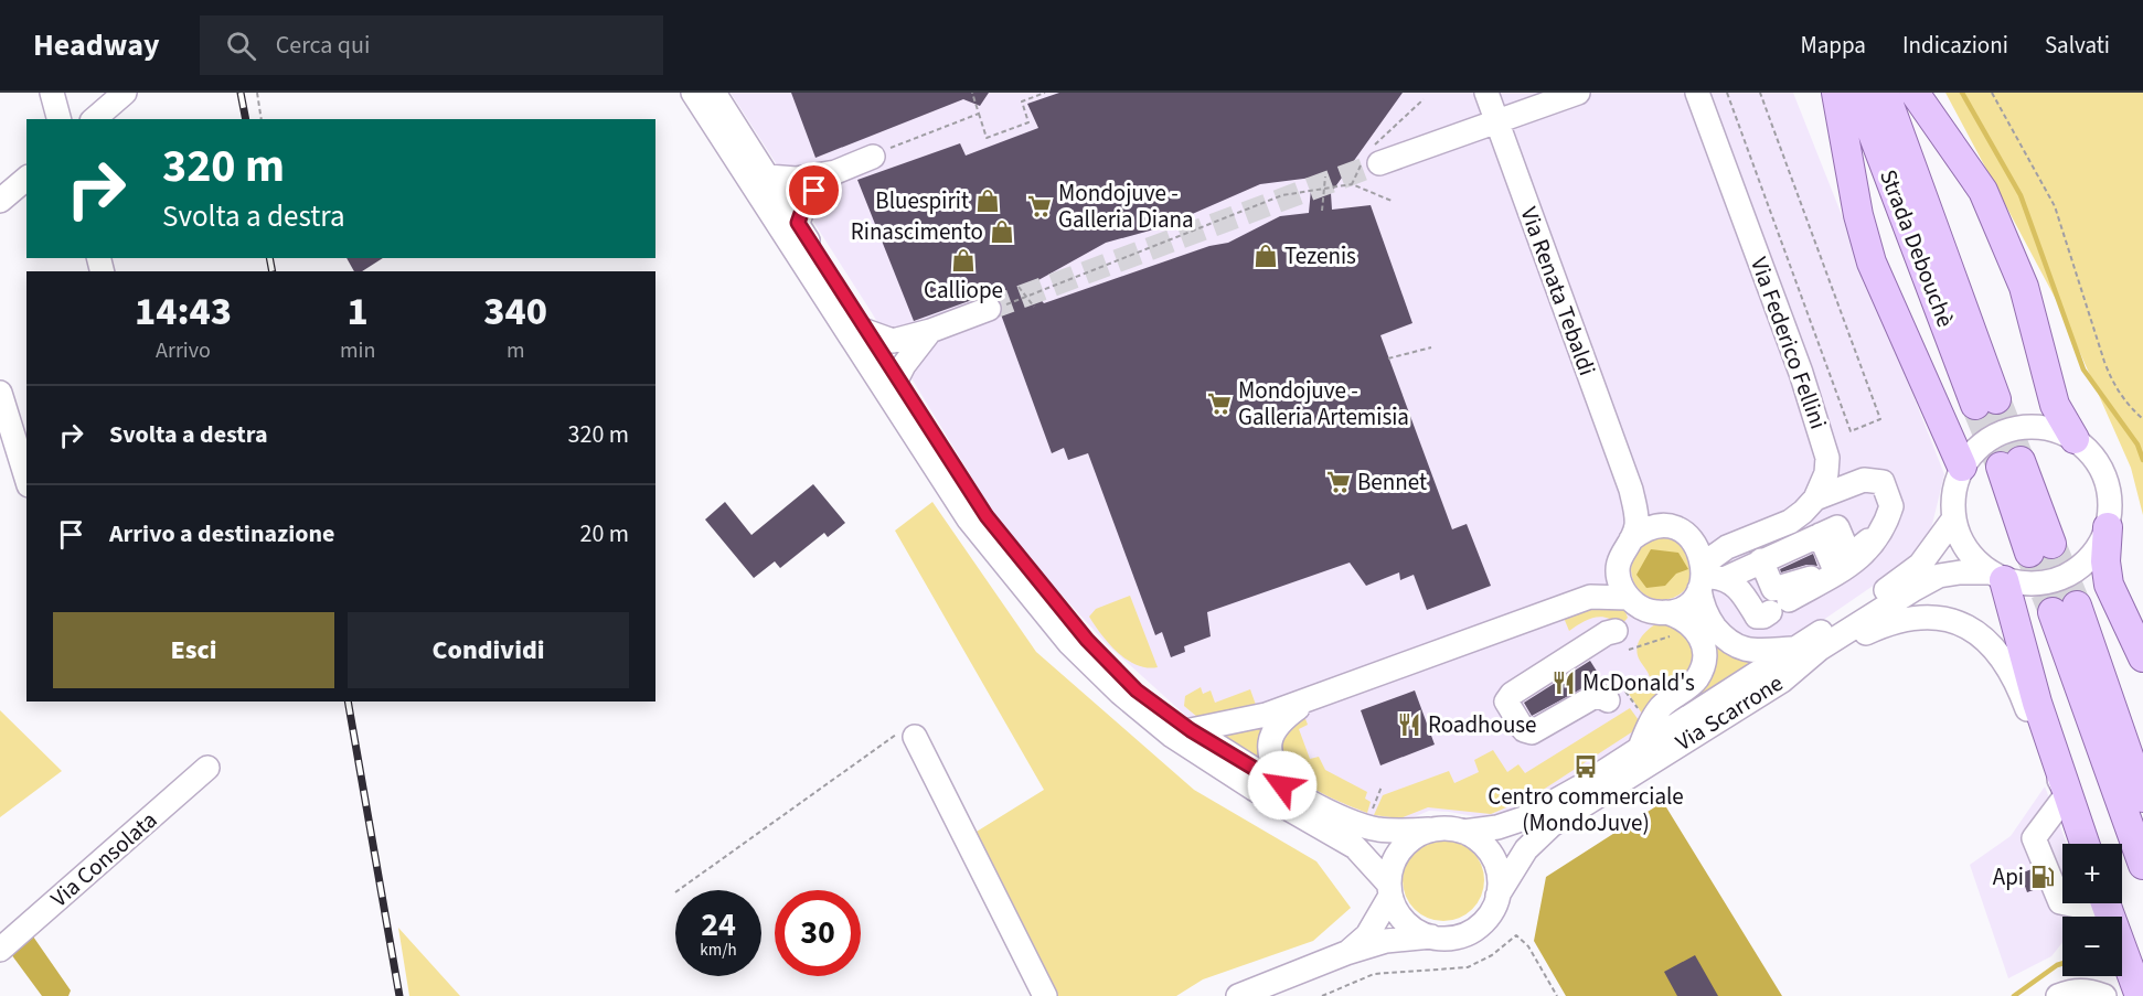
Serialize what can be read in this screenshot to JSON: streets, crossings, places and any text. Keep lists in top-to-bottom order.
{
  "streets": {
    "main road": ["Strada Debouchè"],
    "street": [
      "Via Renata Tebaldi",
      "Via Federico Fellini",
      "Via Scarrone",
      "Via Consolata"
    ]
  },
  "crossings": [
    ["Via Renata Tebaldi", "Via Federico Fellini"],
    ["Via Renata Tebaldi", "Via Scarrone"],
    ["Via Federico Fellini", "Via Scarrone"]
  ],
  "places": {
    "shop": [
      "Bluespirit",
      "Rinascimento",
      "Tezenis",
      "Calliope"
    ],
    "supermarket": ["Mondojuve - Galleria Diana", "Mondojuve - Galleria Artemisia", "Bennet"],
    "restaurant": ["McDonald's", "Roadhouse"],
    "bus stop": ["Centro commerciale (MondoJuve)"],
    "fuel station": ["Api"]
  },
  "page": {
    "header": "Headway",
    "search": "Cerca qui",
    "nav": ["Mappa", "Indicazioni", "Salvati"],
    "turn": ["320 m", "Svolta a destra"],
    "eta": [
      "14:43",
      "Arrivo",
      "1",
      "min",
      "340",
      "m"
    ],
    "list": [
      {
        "name": "Svolta a destra",
        "value": "320 m"
      },
      {
        "name": "Arrivo a destinazione",
        "value": "20 m"
      }
    ],
    "buttons": ["Esci", "Condividi"],
    "map_buttons": ["+", "−"],
    "speed": "24 km/h",
    "limit": "30"
  }
}
